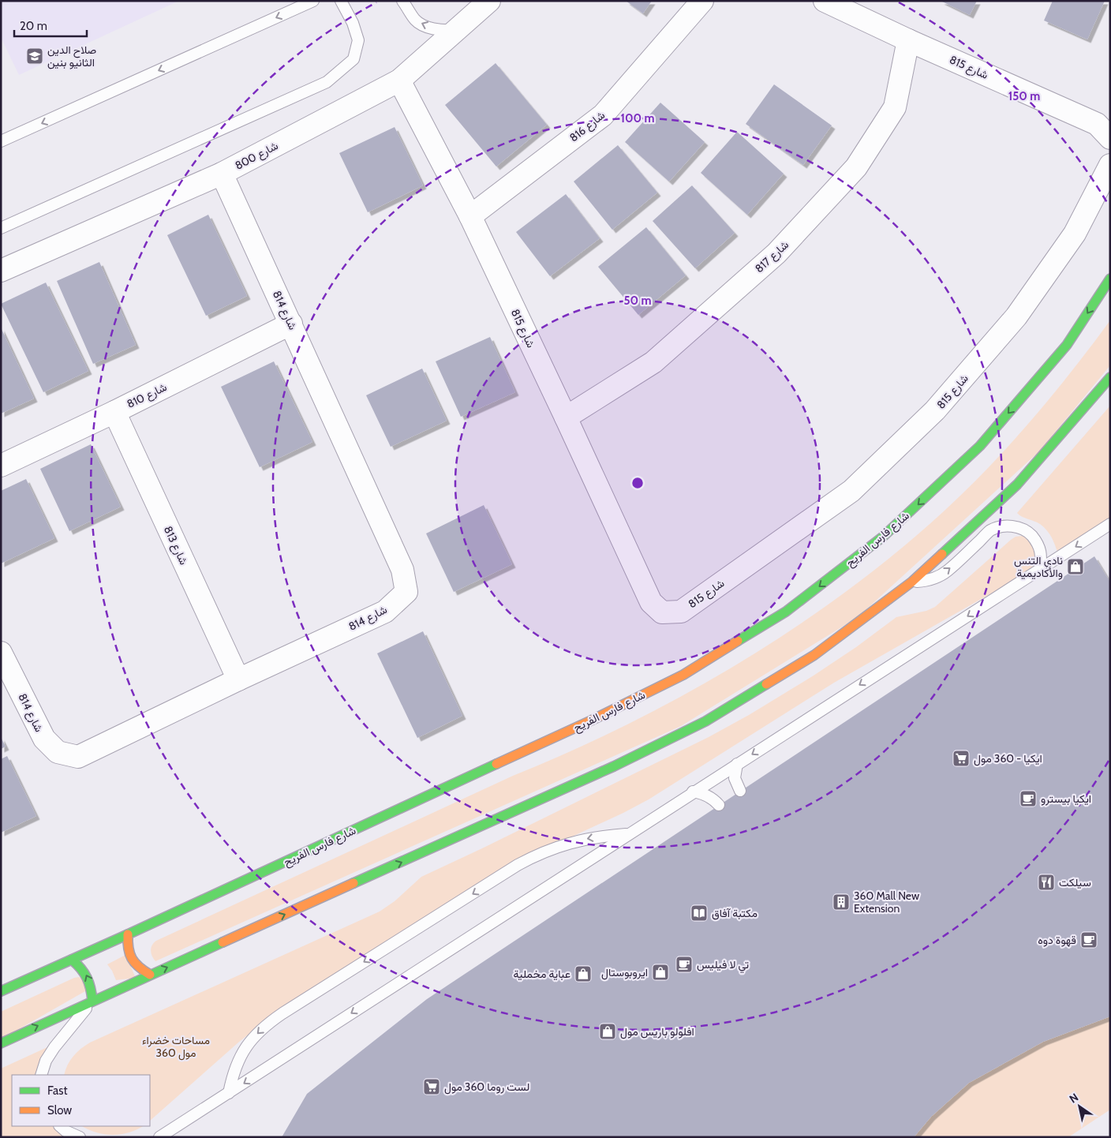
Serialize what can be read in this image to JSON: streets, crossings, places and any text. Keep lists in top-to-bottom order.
{
  "streets": {
    "street": [
      "شارع 815",
      "شارع 816",
      "شارع 800",
      "شارع 817",
      "شارع 814",
      "شارع 810",
      "شارع فارس الفريح",
      "شارع 813"
    ]
  },
  "crossings": [
    ["شارع 815", "شارع 816"],
    ["شارع 815", "شارع 800"],
    ["شارع 815", "شارع 817"],
    ["شارع 800", "شارع 814"],
    ["شارع 814", "شارع 810"],
    ["شارع 814", "شارع 813"],
    ["شارع 810", "شارع 813"]
  ],
  "parks": ["مساحات خضراء 360 مول"],
  "places": {
    "school or university": ["صلاح الدين الثانيو بنين"],
    "shop": [
      "نادي التنس والأكاديمية",
      "ايروبوستال",
      "عباية مخملية",
      "افلولو باريس مول"
    ],
    "supermarket": ["ايكيا - 360 مول", "لست روما 360 مول"],
    "cafe": ["ايكيا بيسترو", "قهوة دوه", "تي لا فيليس"],
    "restaurant": ["سيلكت"],
    "building": ["360 Mall New Extension"],
    "library": ["مكتبة آفاق"]
  },
  "legend": ["Fast", "Slow"],
  "scale_bar": "20 m",
  "north": "top left",
  "rings": ["150 m", "100 m", "50 m"]
}
